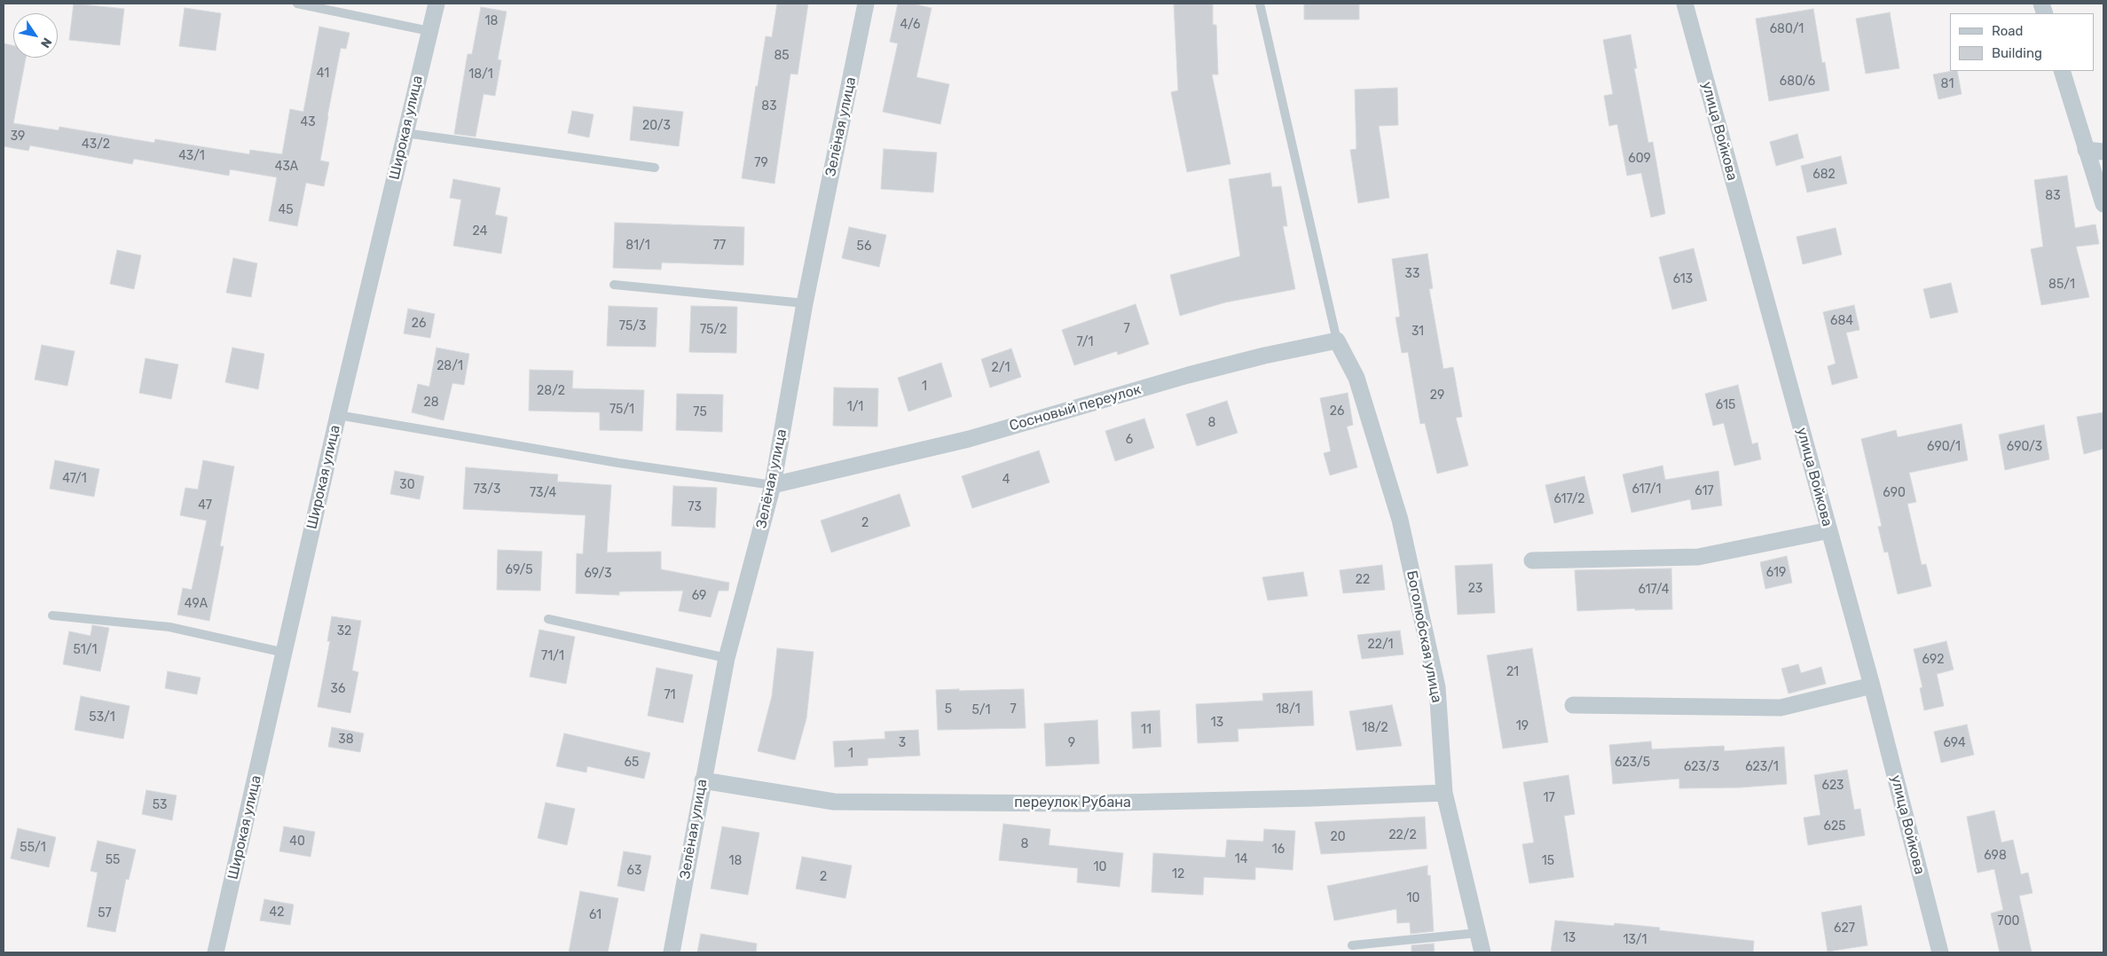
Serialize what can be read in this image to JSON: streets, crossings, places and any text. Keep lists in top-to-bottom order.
{
  "streets": {
    "street": [
      "Зелёная улица",
      "Широкая улица",
      "улица Войкова",
      "Сосновый переулок",
      "Боголюбская улица",
      "переулок Рубана"
    ]
  },
  "crossings": [
    ["Зелёная улица", "Сосновый переулок"],
    ["Зелёная улица", "переулок Рубана"],
    ["Сосновый переулок", "Боголюбская улица"],
    ["Боголюбская улица", "переулок Рубана"]
  ],
  "house_numbers": [
    "18",
    "4/6",
    "680/1",
    "85",
    "41",
    "18/1",
    "680/6",
    "81",
    "83",
    "43",
    "20/3",
    "39",
    "43/2",
    "43/1",
    "609",
    "79",
    "43А",
    "682",
    "83",
    "45",
    "24",
    "81/1",
    "77",
    "56",
    "33",
    "613",
    "85/1",
    "684",
    "26",
    "75/3",
    "7",
    "75/2",
    "31",
    "7/1",
    "28/1",
    "2/1",
    "1",
    "28/2",
    "29",
    "28",
    "615",
    "1/1",
    "75/1",
    "26",
    "75",
    "8",
    "6",
    "690/1",
    "690/3",
    "47/1",
    "4",
    "30",
    "73/3",
    "617/1",
    "617",
    "73/4",
    "690",
    "617/2",
    "47",
    "73",
    "2",
    "69/5",
    "619",
    "69/3",
    "22",
    "23",
    "617/4",
    "69",
    "49А",
    "32",
    "22/1",
    "51/1",
    "71/1",
    "692",
    "21",
    "36",
    "71",
    "5",
    "7",
    "18/1",
    "5/1",
    "53/1",
    "13",
    "19",
    "18/2",
    "11",
    "38",
    "3",
    "9",
    "694",
    "1",
    "65",
    "623/5",
    "623/3",
    "623/1",
    "623",
    "17",
    "53",
    "625",
    "22/2",
    "20",
    "40",
    "8",
    "55/1",
    "16",
    "698",
    "14",
    "55",
    "18",
    "15",
    "10",
    "63",
    "12",
    "2",
    "10",
    "42",
    "57",
    "61",
    "700",
    "627",
    "13",
    "13/1"
  ],
  "legend": ["Road", "Building"],
  "north": "bottom right"
}
